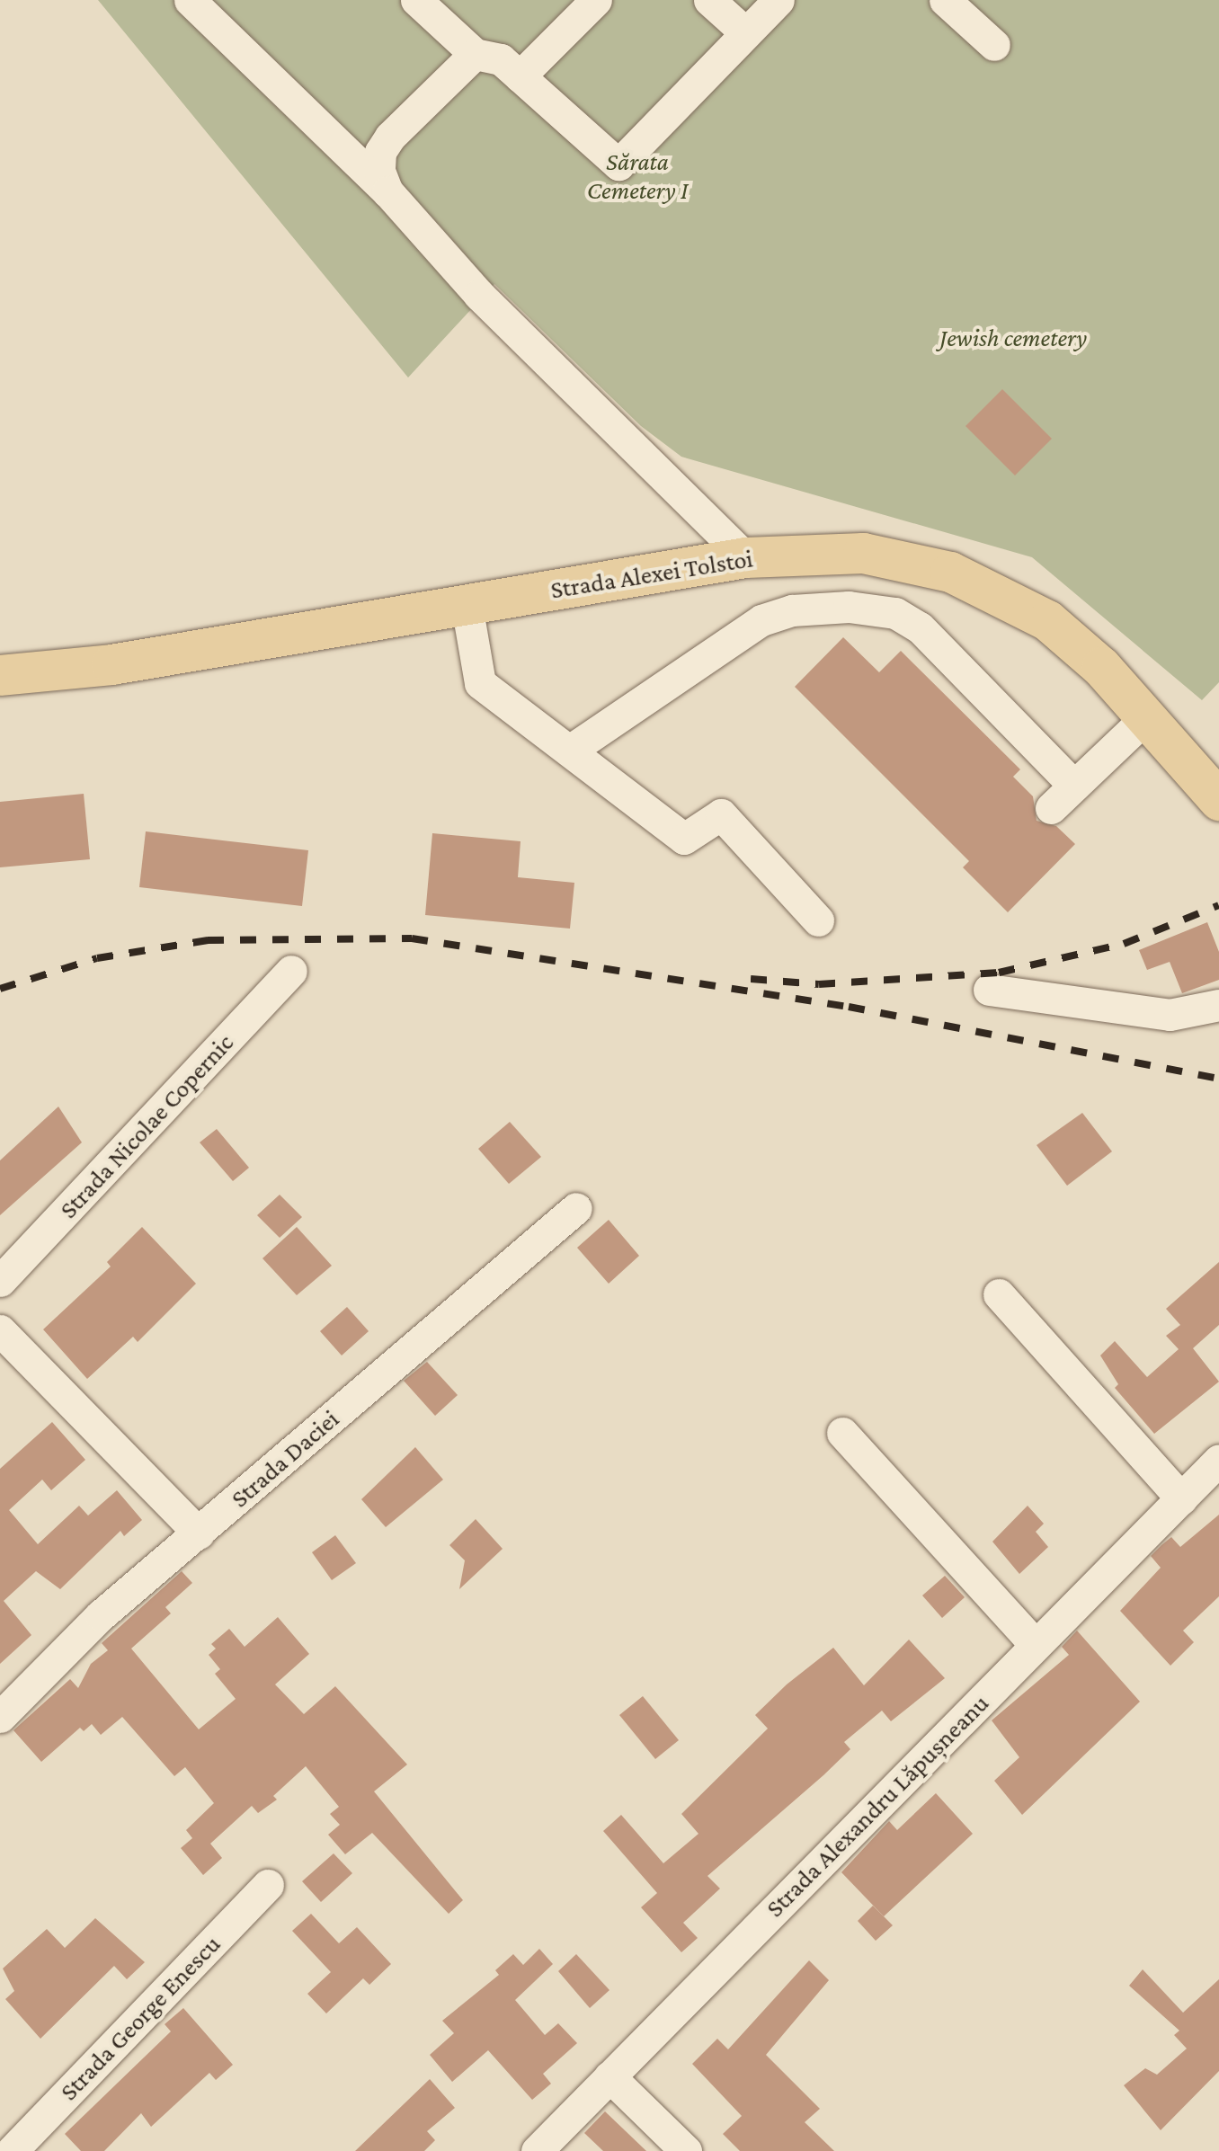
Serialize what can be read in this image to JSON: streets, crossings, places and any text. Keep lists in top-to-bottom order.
{
  "streets": {
    "main road": ["Strada Alexei Tolstoi"],
    "street": [
      "Strada Nicolae Copernic",
      "Strada Daciei",
      "Strada Alexandru Lăpușneanu",
      "Strada George Enescu"
    ]
  },
  "parks": ["Sărata Cemetery I", "Jewish cemetery"]
}
